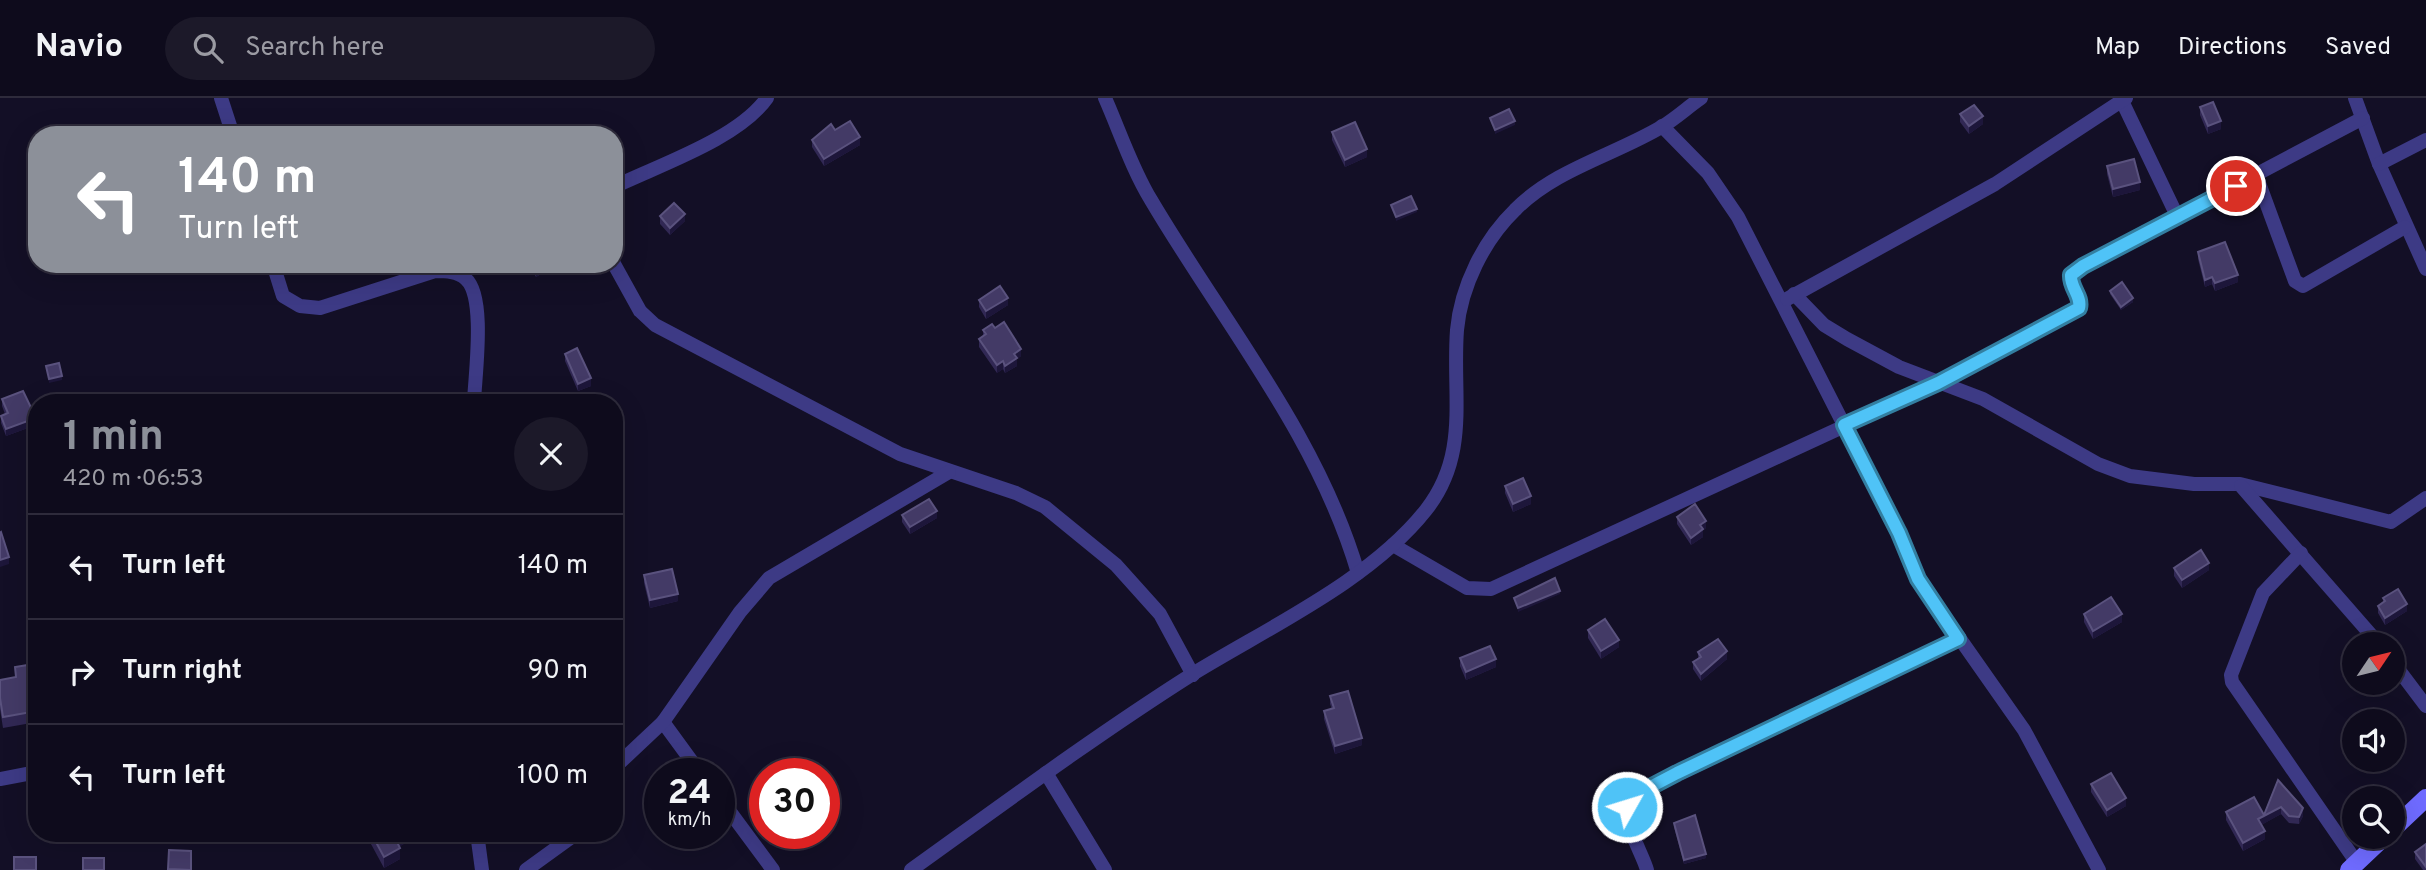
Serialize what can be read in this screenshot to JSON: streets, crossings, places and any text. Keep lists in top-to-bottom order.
{
  "north": "top right",
  "page": {
    "header": "Navio",
    "search": "Search here",
    "nav": ["Map", "Directions", "Saved"],
    "turn": ["140 m", "Turn left"],
    "heading": ["1 min", "420 m · 06:53"],
    "list": [
      {
        "name": "Turn left",
        "value": "140 m"
      },
      {
        "name": "Turn right",
        "value": "90 m"
      },
      {
        "name": "Turn left",
        "value": "100 m"
      }
    ],
    "speed": "24 km/h",
    "limit": "30"
  }
}
